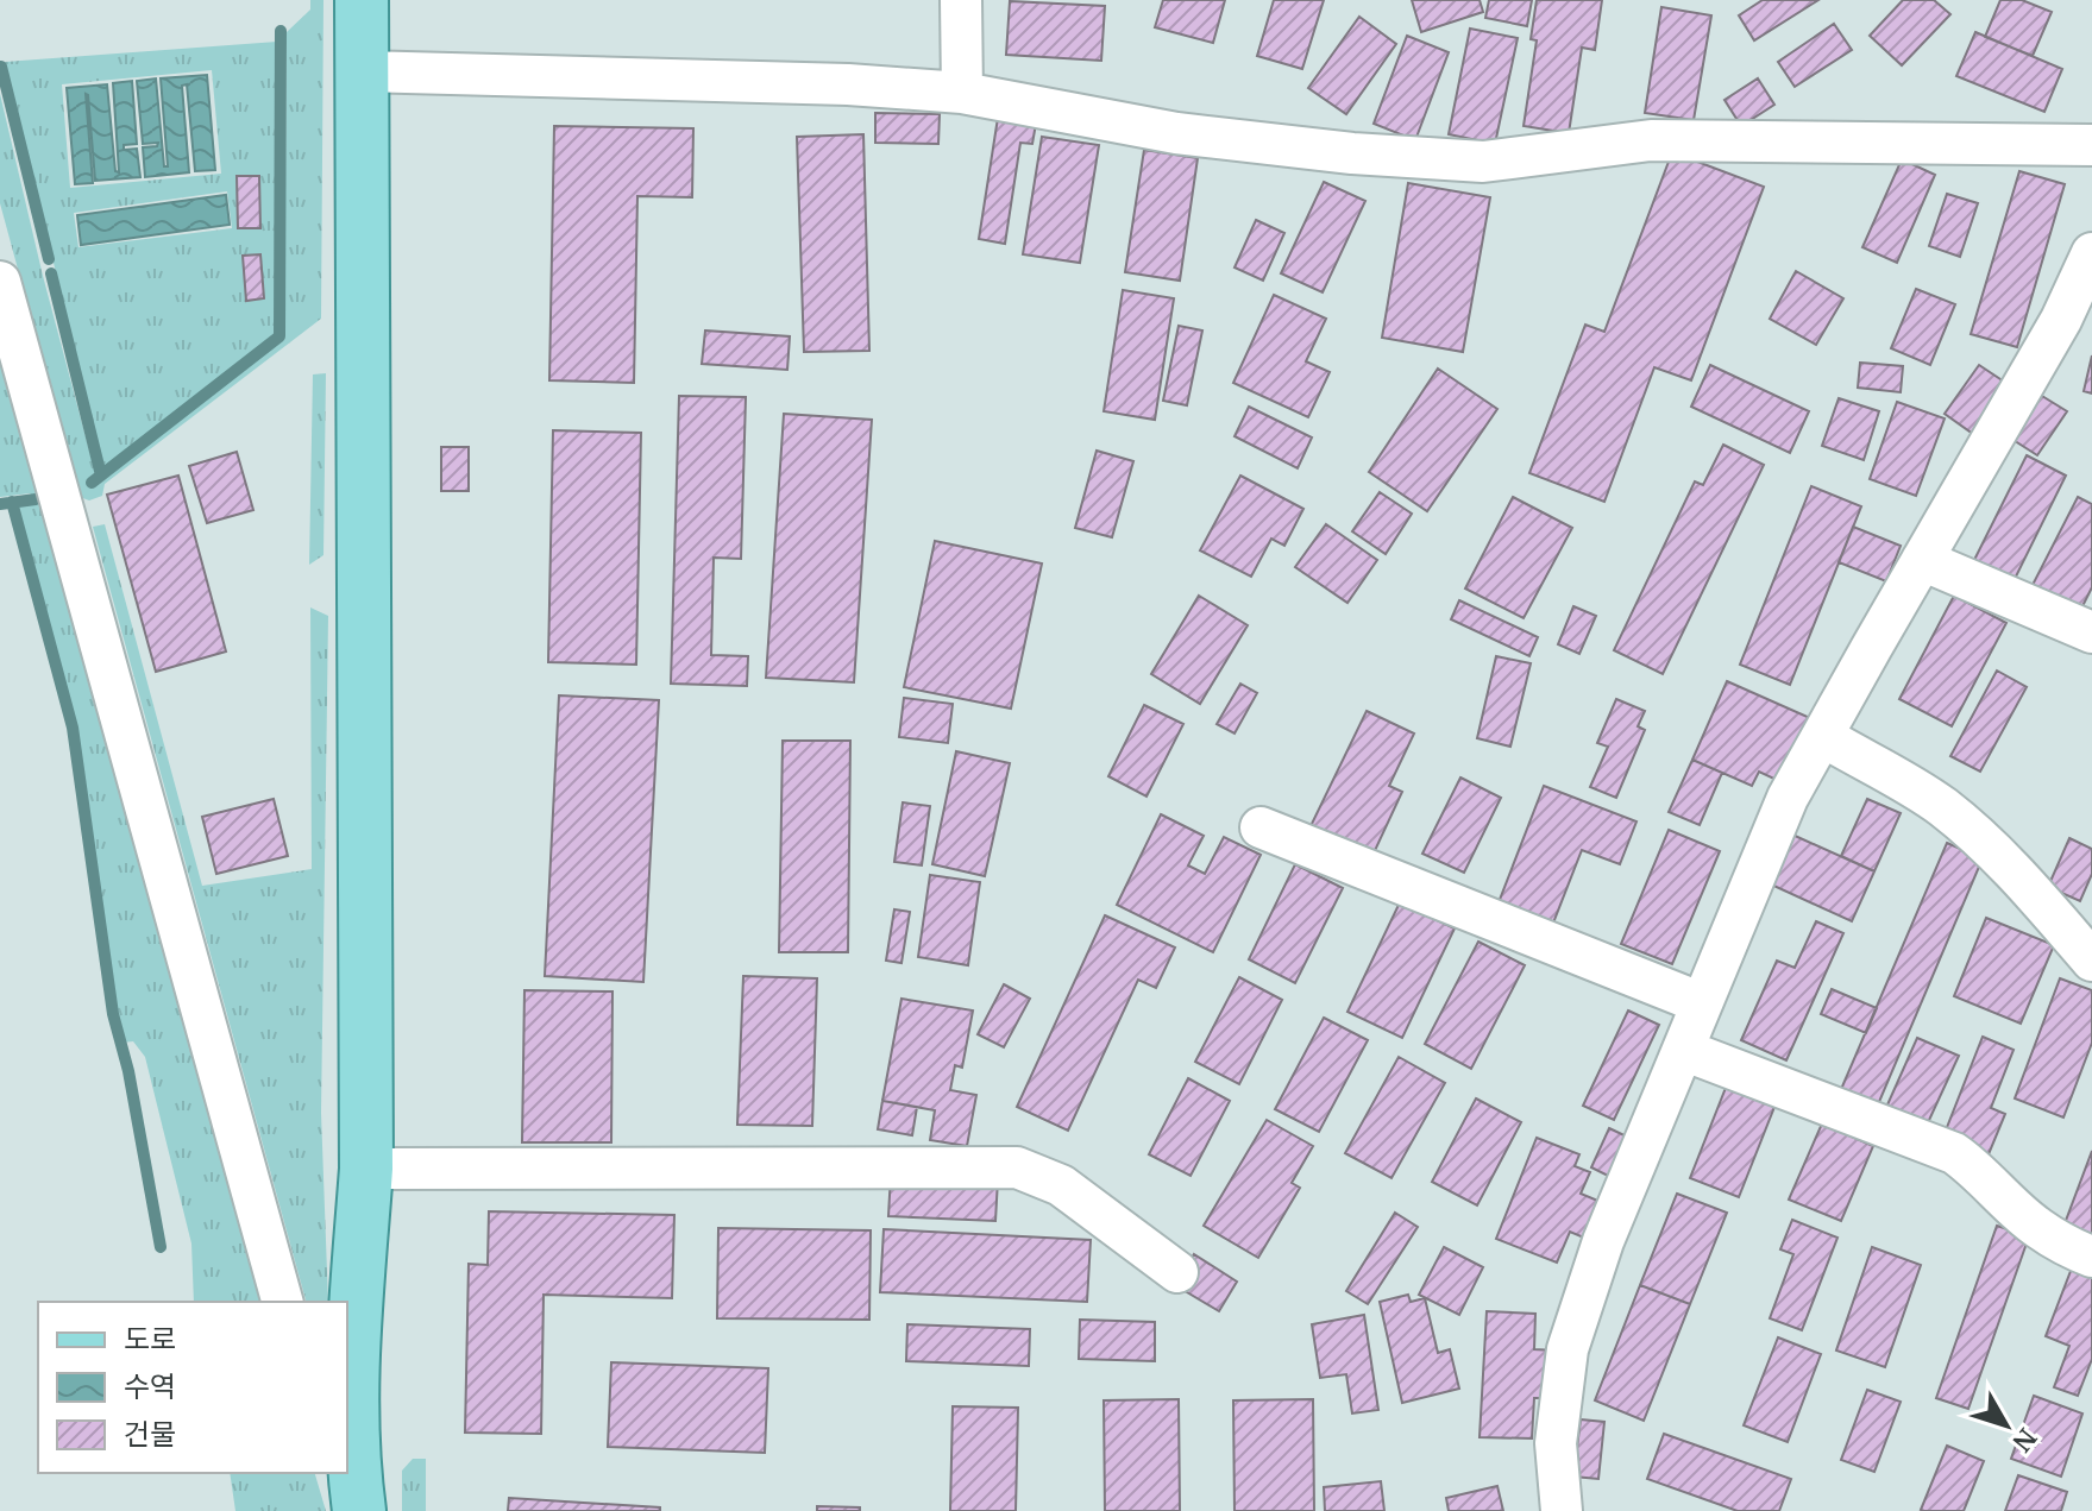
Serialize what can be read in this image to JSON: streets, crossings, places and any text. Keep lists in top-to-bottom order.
{
  "legend": ["도로", "수역", "건물"],
  "north": "bottom right"
}
